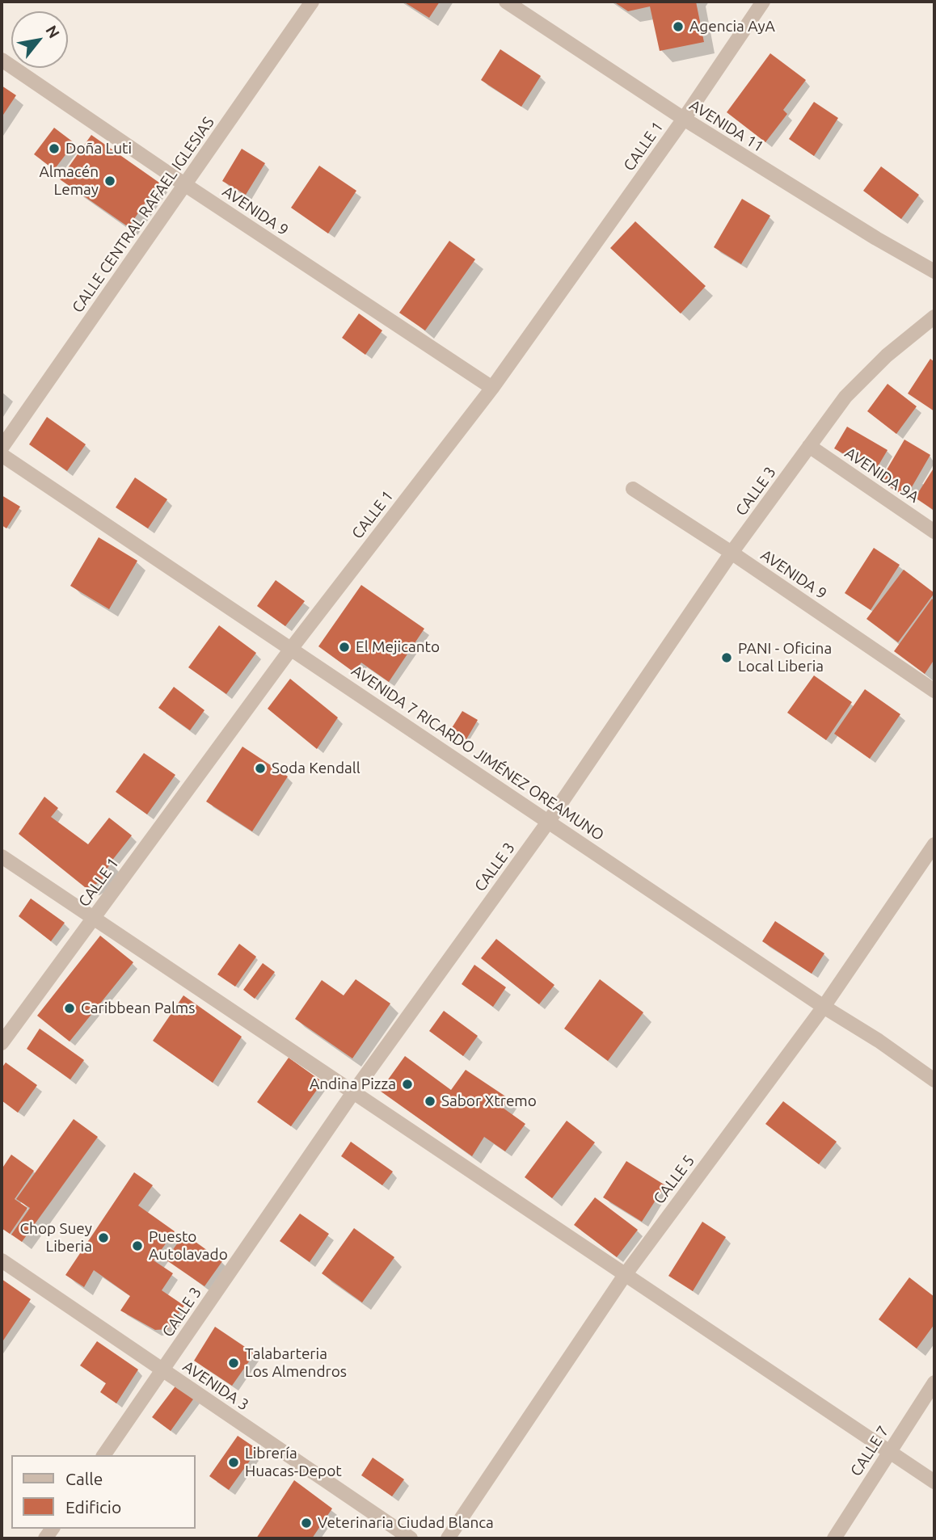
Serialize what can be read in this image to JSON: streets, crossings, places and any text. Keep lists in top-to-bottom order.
{
  "streets": {
    "street": [
      "AVENIDA 11",
      "CALLE 1",
      "AVENIDA 9",
      "CALLE CENTRAL RAFAEL IGLESIAS",
      "AVENIDA 9A",
      "CALLE 3",
      "AVENIDA 7 RICARDO JIMÉNEZ OREAMUNO",
      "CALLE 5",
      "AVENIDA 3",
      "CALLE 7"
    ]
  },
  "crossings": [
    ["AVENIDA 11", "CALLE 1"],
    ["CALLE 1", "AVENIDA 9"],
    ["CALLE 1", "AVENIDA 7 RICARDO JIMÉNEZ OREAMUNO"],
    ["AVENIDA 9", "CALLE CENTRAL RAFAEL IGLESIAS"],
    ["AVENIDA 9", "CALLE 3"],
    ["AVENIDA 9A", "CALLE 3"],
    ["CALLE 3", "AVENIDA 7 RICARDO JIMÉNEZ OREAMUNO"],
    ["CALLE 3", "AVENIDA 3"],
    ["AVENIDA 7 RICARDO JIMÉNEZ OREAMUNO", "CALLE 5"]
  ],
  "places": [
    "Agencia AyA",
    "Doña Luti",
    "Almacén Lemay",
    "El Mejicanto",
    "PANI - Oficina Local Liberia",
    "Soda Kendall",
    "Caribbean Palms",
    "Andina Pizza",
    "Sabor Xtremo",
    "Chop Suey Liberia",
    "Puesto Autolavado",
    "Talabarteria Los Almendros",
    "Librería Huacas-Depot",
    "Veterinaria Ciudad Blanca"
  ],
  "legend": ["Calle", "Edificio"],
  "north": "top right"
}
